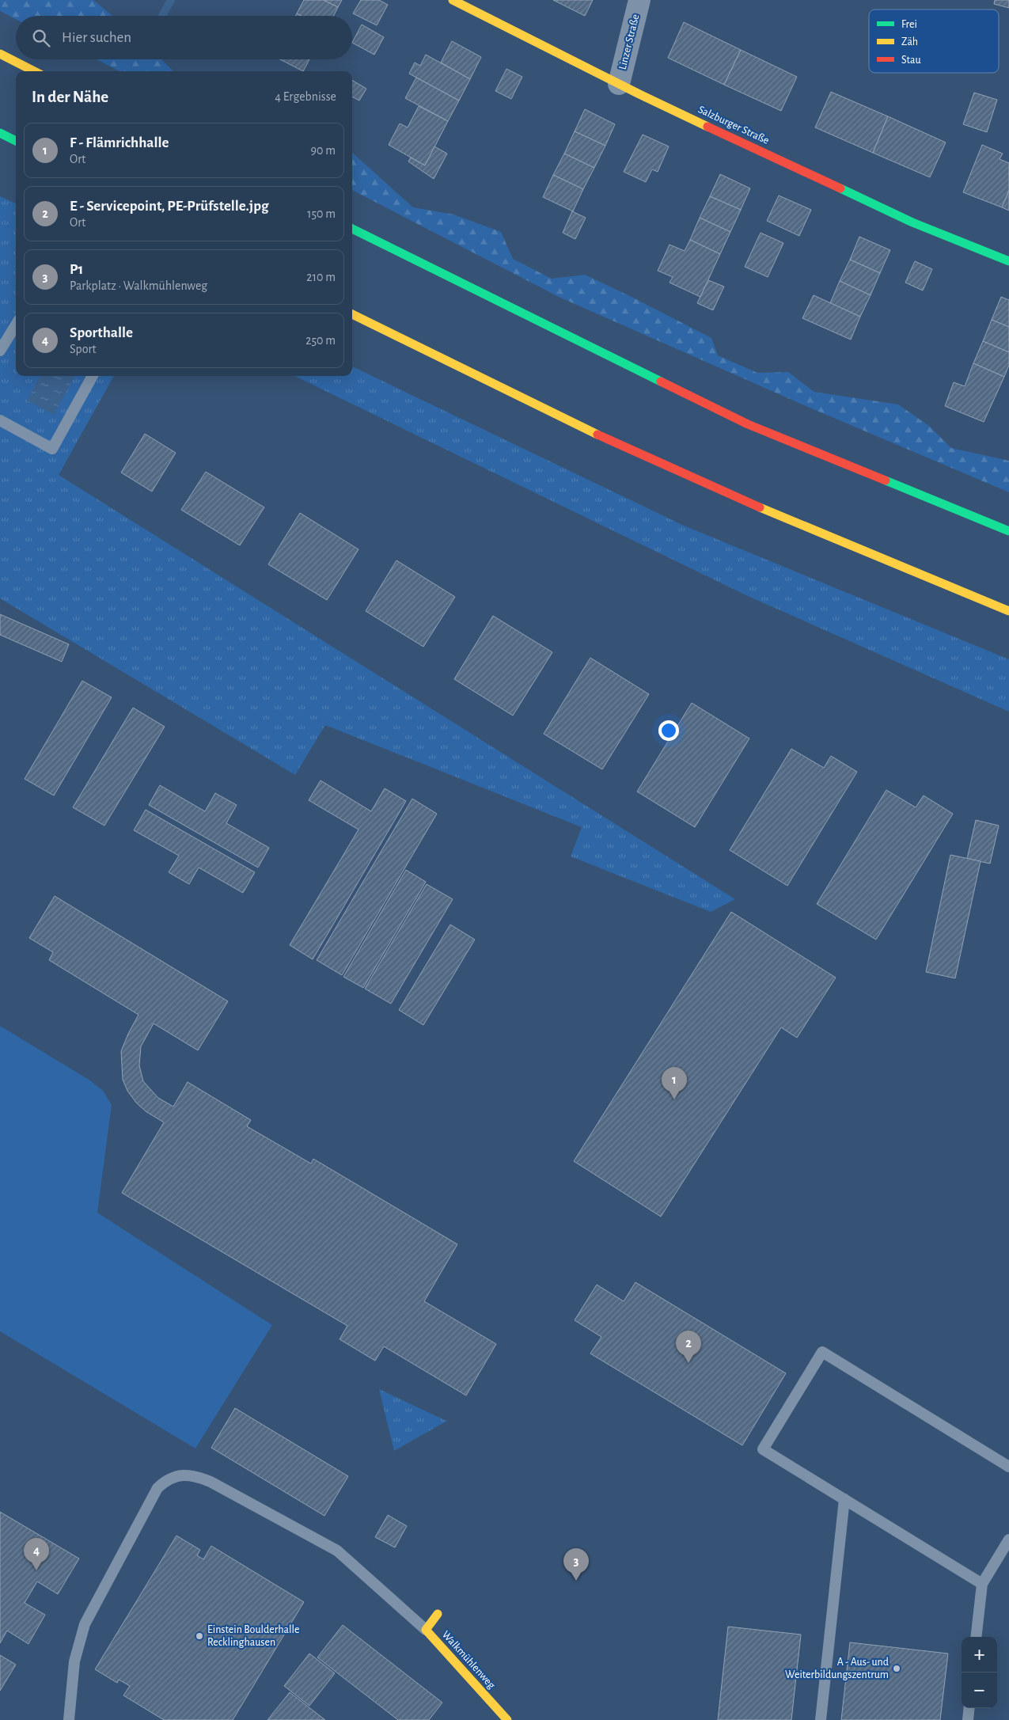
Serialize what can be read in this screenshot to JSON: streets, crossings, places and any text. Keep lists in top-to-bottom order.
{
  "streets": {
    "main road": ["Salzburger Straße", "Walkmühlenweg"],
    "street": ["Linzer Straße"]
  },
  "crossings": [
    ["Linzer Straße", "Salzburger Straße"]
  ],
  "places": ["Einstein Boulderhalle Recklinghausen", "A - Aus- und Weiterbildungszentrum"],
  "legend": ["Frei", "Zäh", "Stau"],
  "page": {
    "search": "Hier suchen",
    "heading": ["In der Nähe", "4 Ergebnisse"],
    "list": [
      {
        "mark": "1",
        "name": "F - Flämrichhalle",
        "note": "Ort",
        "value": "90 m"
      },
      {
        "mark": "2",
        "name": "E - Servicepoint, PE-Prüfstelle.jpg",
        "note": "Ort",
        "value": "150 m"
      },
      {
        "mark": "3",
        "name": "P1",
        "note": "Parkplatz · Walkmühlenweg",
        "value": "210 m"
      },
      {
        "mark": "4",
        "name": "Sporthalle",
        "note": "Sport",
        "value": "250 m"
      }
    ],
    "pins": [
      "1",
      "2",
      "4",
      "3"
    ],
    "map_buttons": ["+", "−"]
  }
}
